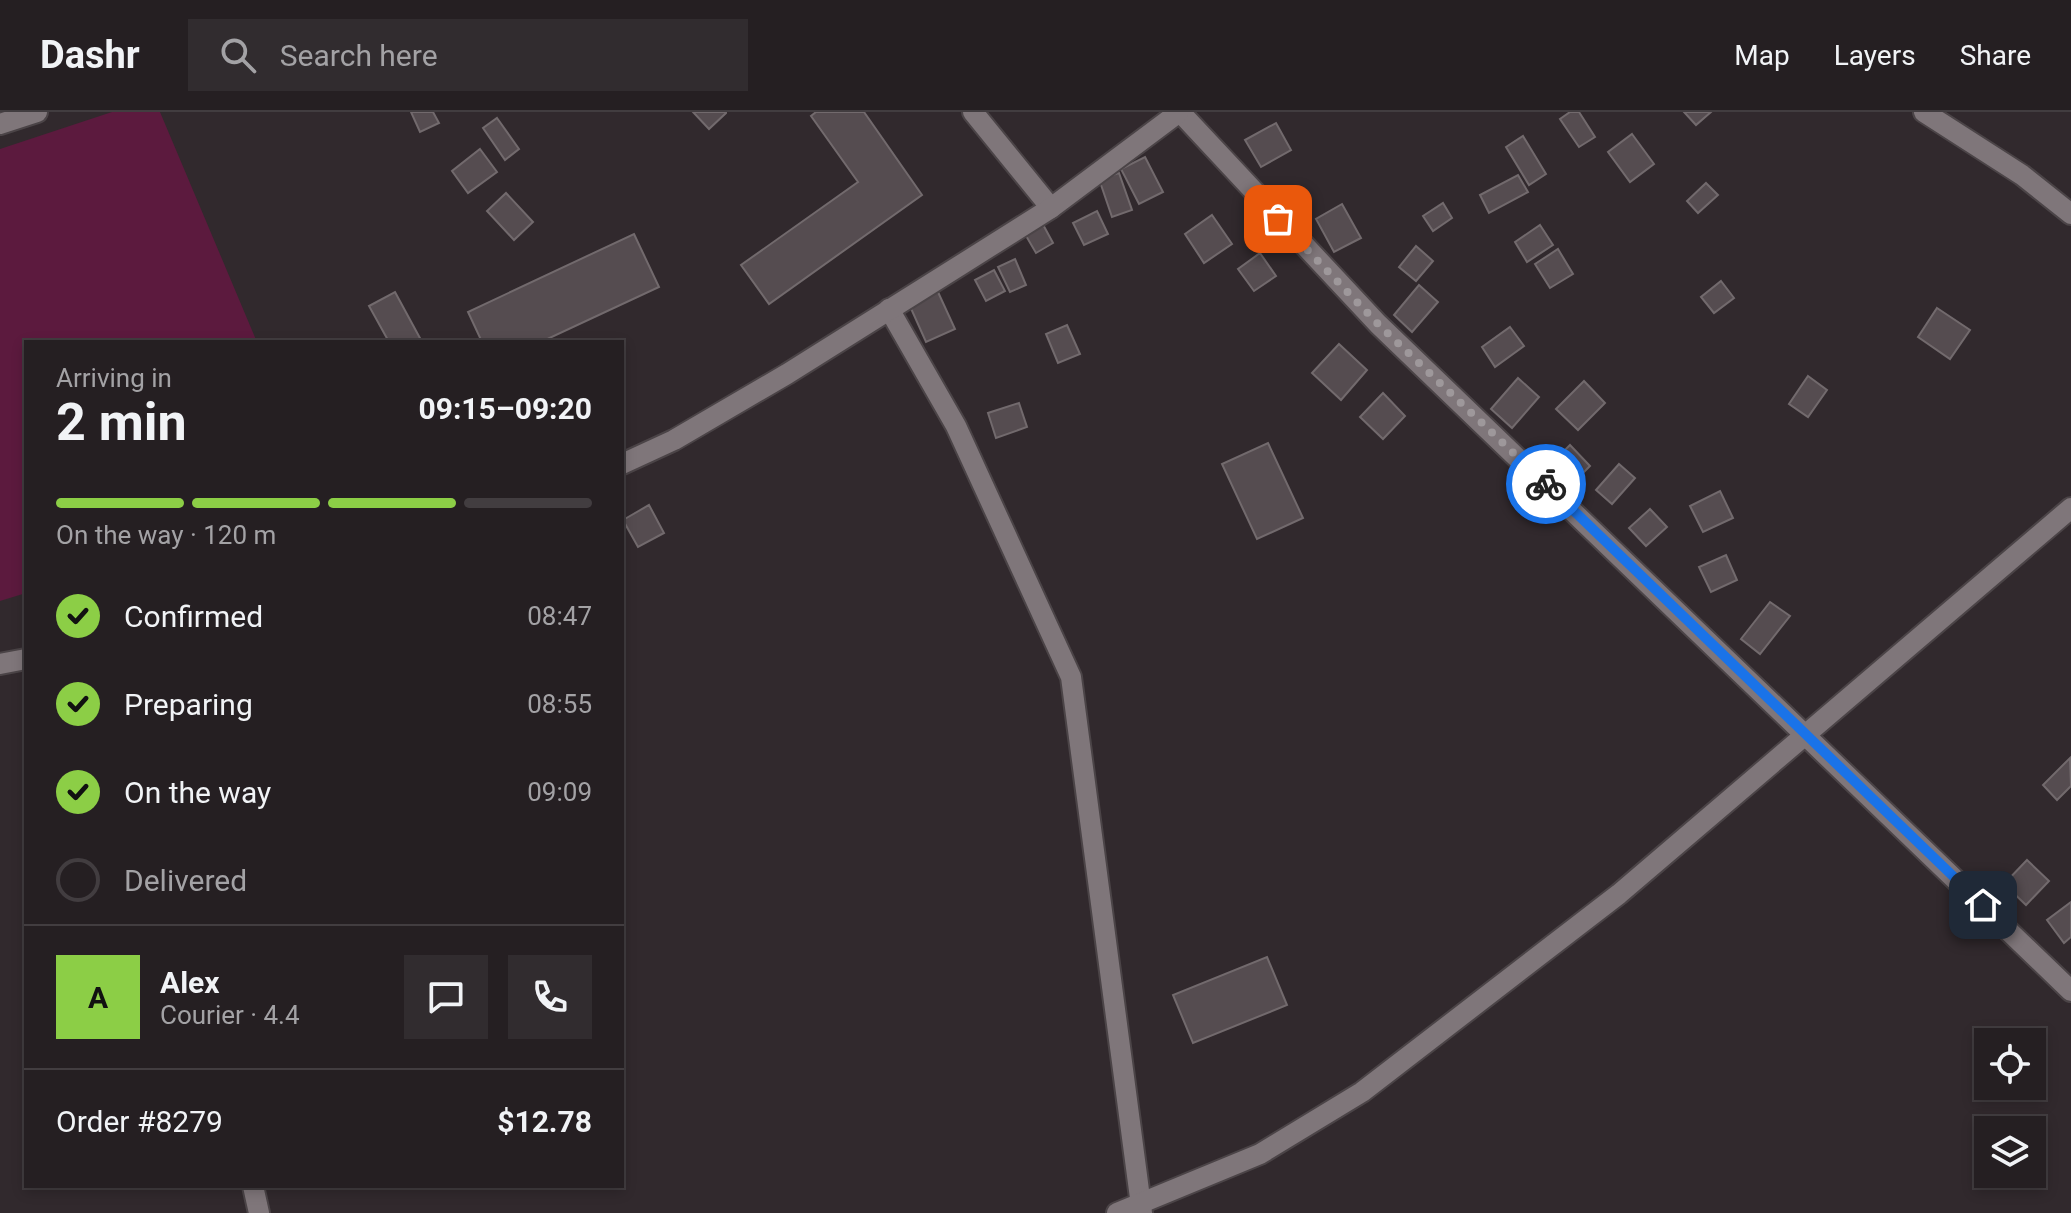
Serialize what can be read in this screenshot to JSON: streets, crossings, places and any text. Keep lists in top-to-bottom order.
{
  "page": {
    "header": "Dashr",
    "search": "Search here",
    "nav": ["Map", "Layers", "Share"],
    "heading": ["2 min", "Arriving in", "09:15–09:20"],
    "panel": [
      "Alex",
      "Courier · 4.4",
      "Order #8279",
      "$12.78"
    ],
    "bar": "On the way · 120 m",
    "list": [
      ["Confirmed", "08:47"],
      ["Preparing", "08:55"],
      ["On the way", "09:09"],
      "Delivered"
    ],
    "round": "A"
  }
}
